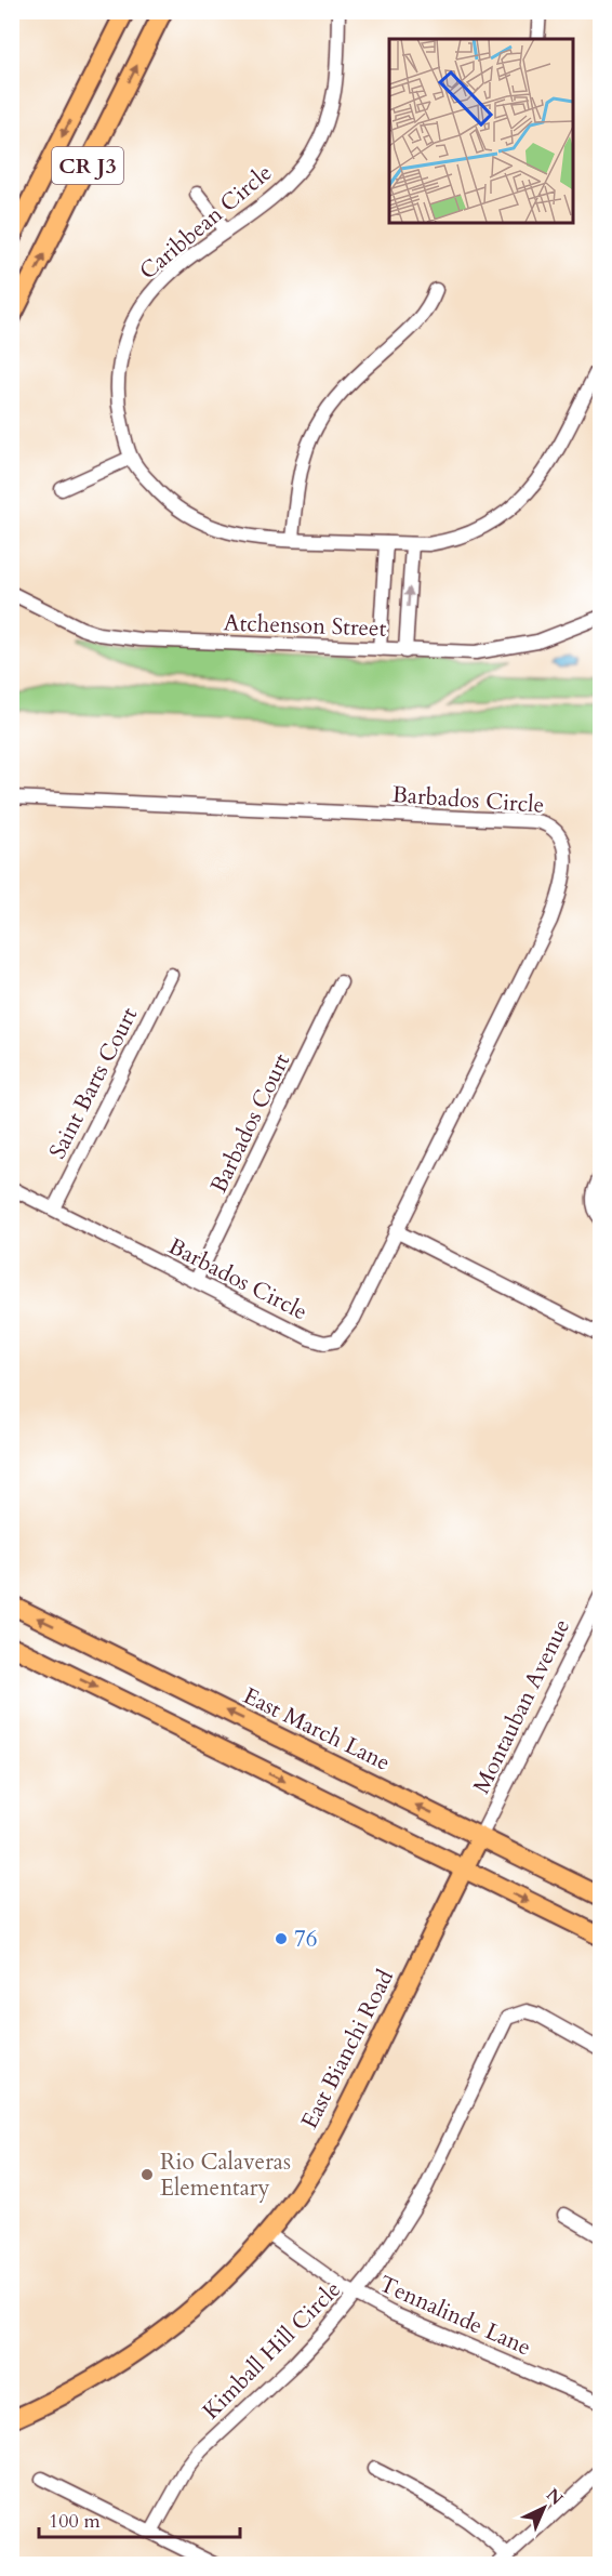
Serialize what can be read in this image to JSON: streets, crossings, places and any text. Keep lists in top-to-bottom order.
{
  "streets": {
    "main road": ["CR J3", "East March Lane", "East Bianchi Road"],
    "street": [
      "Caribbean Circle",
      "Atchenson Street",
      "Barbados Circle",
      "Saint Barts Court",
      "Barbados Court",
      "Montauban Avenue",
      "Tennalinde Lane",
      "Kimball Hill Circle"
    ]
  },
  "crossings": [
    ["Barbados Circle", "Saint Barts Court"],
    ["Barbados Circle", "Barbados Court"],
    ["Montauban Avenue", "East March Lane"],
    ["Montauban Avenue", "East Bianchi Road"],
    ["East March Lane", "East Bianchi Road"],
    ["East Bianchi Road", "Tennalinde Lane"],
    ["Tennalinde Lane", "Kimball Hill Circle"]
  ],
  "places": ["76", "Rio Calaveras Elementary"],
  "scale_bar": "100 m",
  "north": "top right"
}
